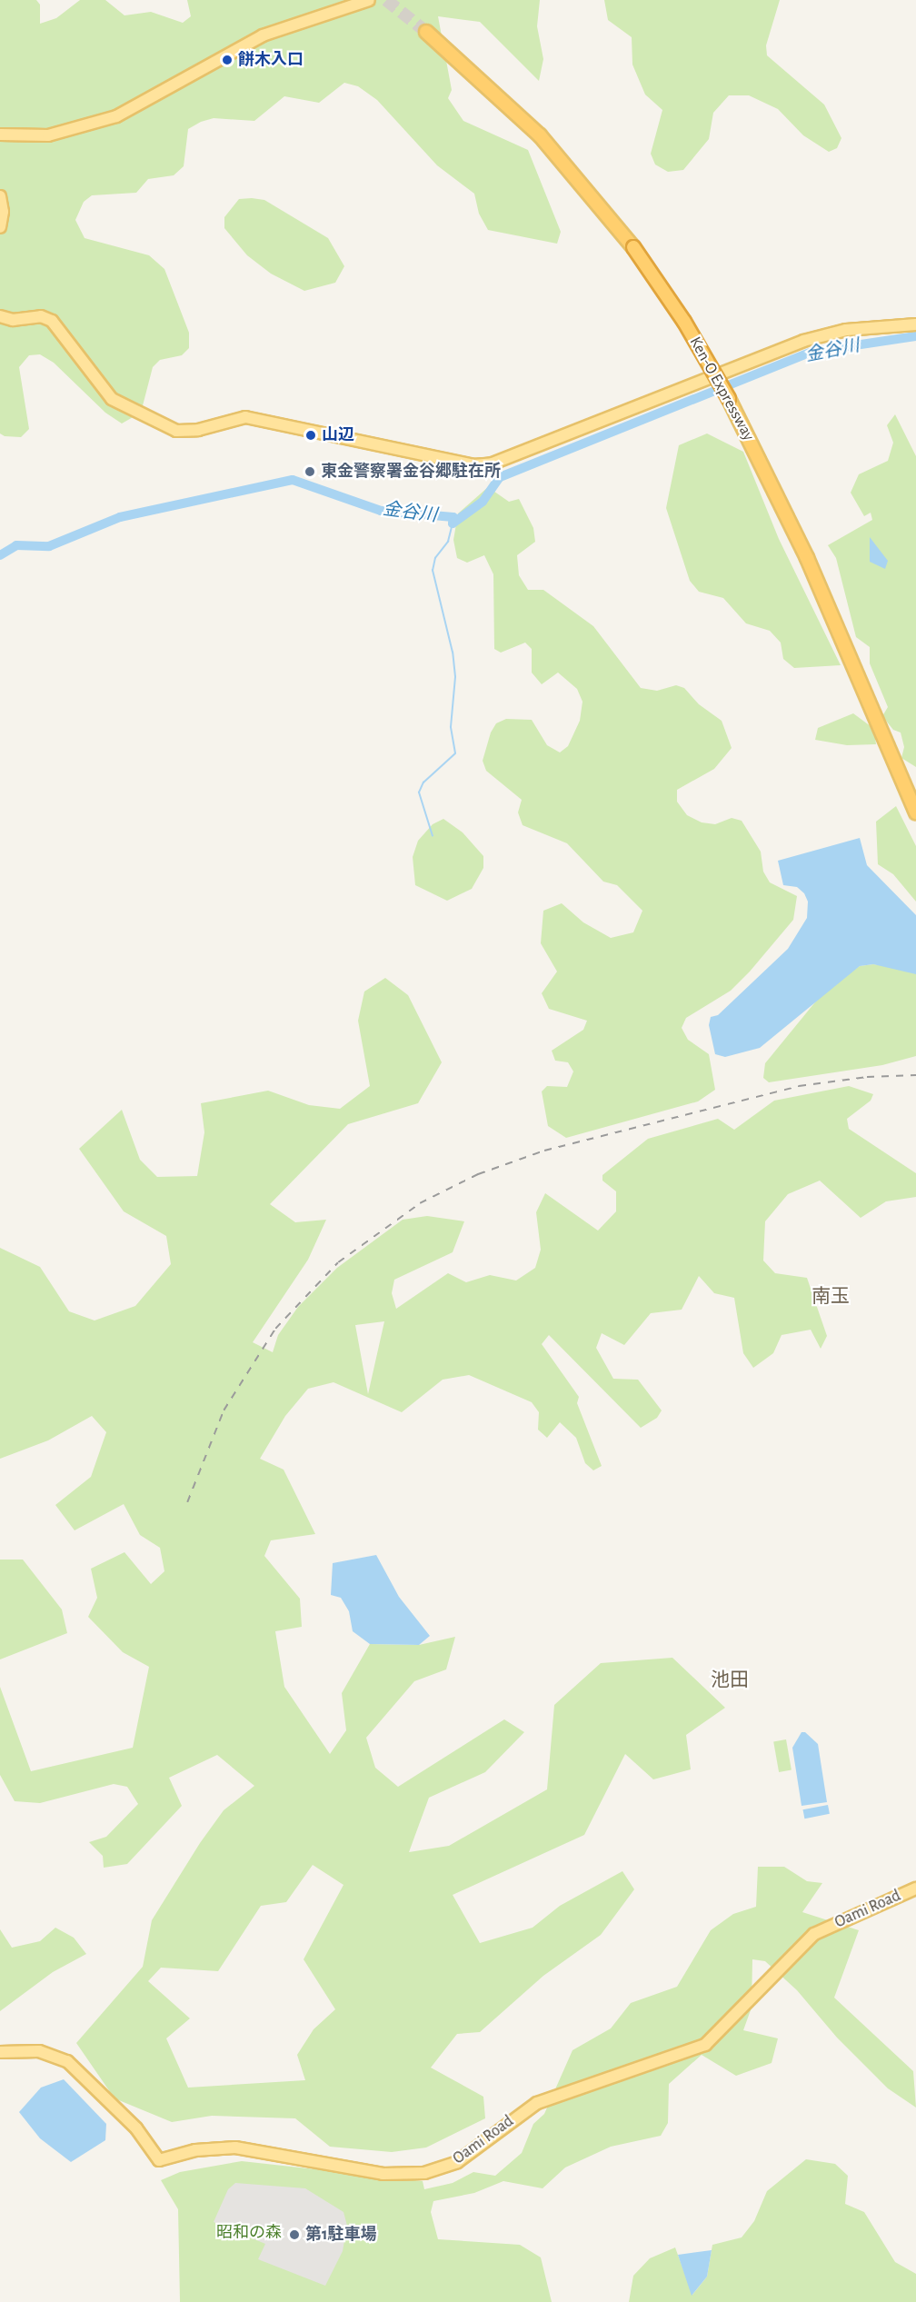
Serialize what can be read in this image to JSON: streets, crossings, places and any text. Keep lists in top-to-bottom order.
{
  "streets": {
    "highway": ["Ken-O Expressway"],
    "main road": ["Oami Road"]
  },
  "districts": ["南玉", "池田"],
  "water": ["金谷川"],
  "parks": ["昭和の森"],
  "places": [
    "餅木入口",
    "山辺",
    "東金警察署金谷郷駐在所",
    "第1駐車場"
  ]
}
